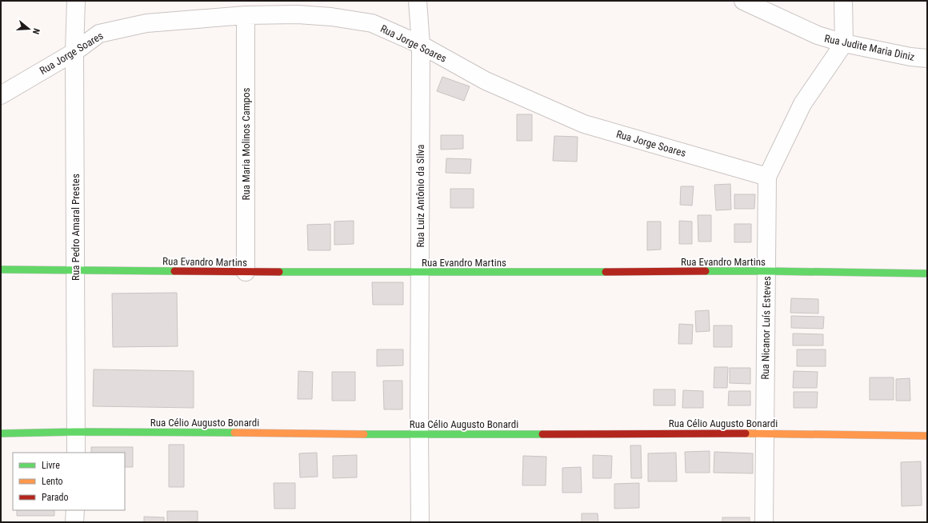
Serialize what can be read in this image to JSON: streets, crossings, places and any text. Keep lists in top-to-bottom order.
{
  "streets": {
    "street": [
      "Rua Jorge Soares",
      "Rua Judite Maria Diniz",
      "Rua Maria Molinos Campos",
      "Rua Luiz Antônio da Silva",
      "Rua Pedro Amaral Prestes",
      "Rua Evandro Martins",
      "Rua Nicanor Luís Esteves",
      "Rua Célio Augusto Bonardi"
    ]
  },
  "crossings": [
    ["Rua Jorge Soares", "Rua Maria Molinos Campos"],
    ["Rua Jorge Soares", "Rua Luiz Antônio da Silva"],
    ["Rua Jorge Soares", "Rua Pedro Amaral Prestes"],
    ["Rua Jorge Soares", "Rua Nicanor Luís Esteves"],
    ["Rua Judite Maria Diniz", "Rua Nicanor Luís Esteves"],
    ["Rua Maria Molinos Campos", "Rua Evandro Martins"],
    ["Rua Luiz Antônio da Silva", "Rua Evandro Martins"],
    ["Rua Luiz Antônio da Silva", "Rua Célio Augusto Bonardi"],
    ["Rua Pedro Amaral Prestes", "Rua Evandro Martins"],
    ["Rua Pedro Amaral Prestes", "Rua Célio Augusto Bonardi"],
    ["Rua Evandro Martins", "Rua Nicanor Luís Esteves"],
    ["Rua Nicanor Luís Esteves", "Rua Célio Augusto Bonardi"]
  ],
  "legend": ["Livre", "Lento", "Parado"],
  "north": "right"
}
